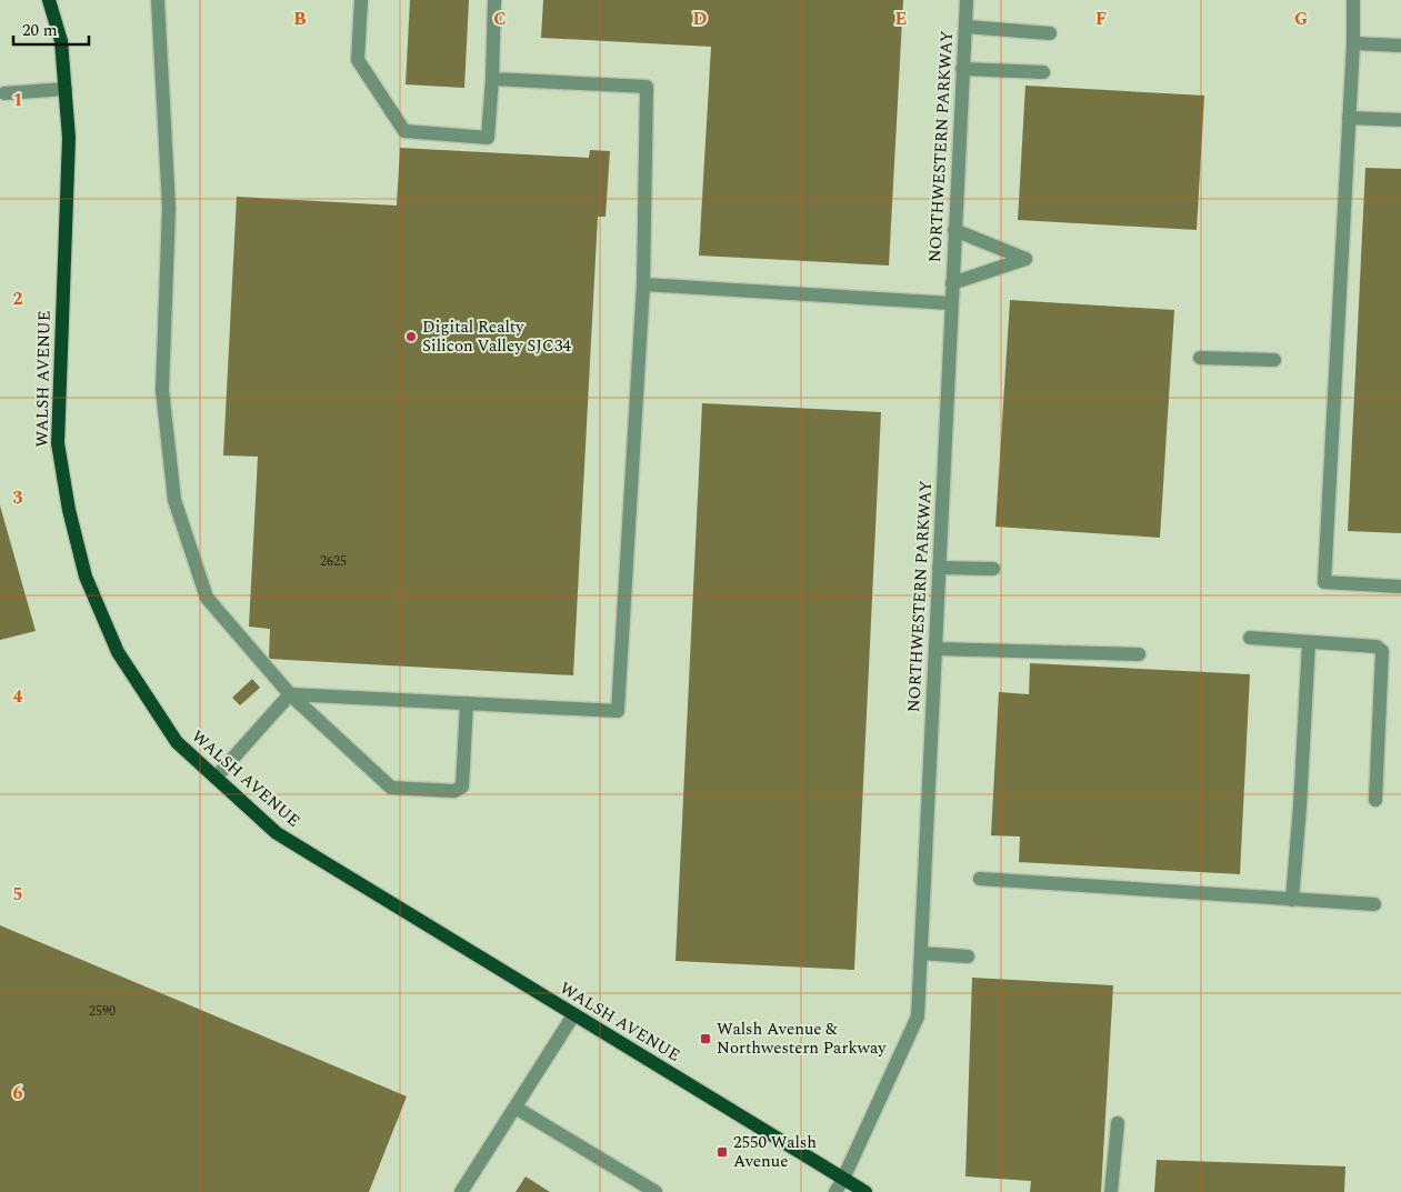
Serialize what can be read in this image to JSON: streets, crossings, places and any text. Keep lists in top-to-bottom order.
{
  "streets": {
    "main road": ["WALSH AVENUE"],
    "street": ["NORTHWESTERN PARKWAY"]
  },
  "crossings": [
    ["NORTHWESTERN PARKWAY", "WALSH AVENUE"]
  ],
  "places": {
    "other": ["Digital Realty Silicon Valley SJC34"],
    "transit": ["Walsh Avenue & Northwestern Parkway", "2550 Walsh Avenue"]
  },
  "house_numbers": ["2625", "2590"],
  "scale_bar": "20 m",
  "grid": {
    "columns": [
      "B",
      "C",
      "D",
      "E",
      "F",
      "G"
    ],
    "rows": [
      "1",
      "2",
      "3",
      "4",
      "5",
      "6"
    ]
  }
}
